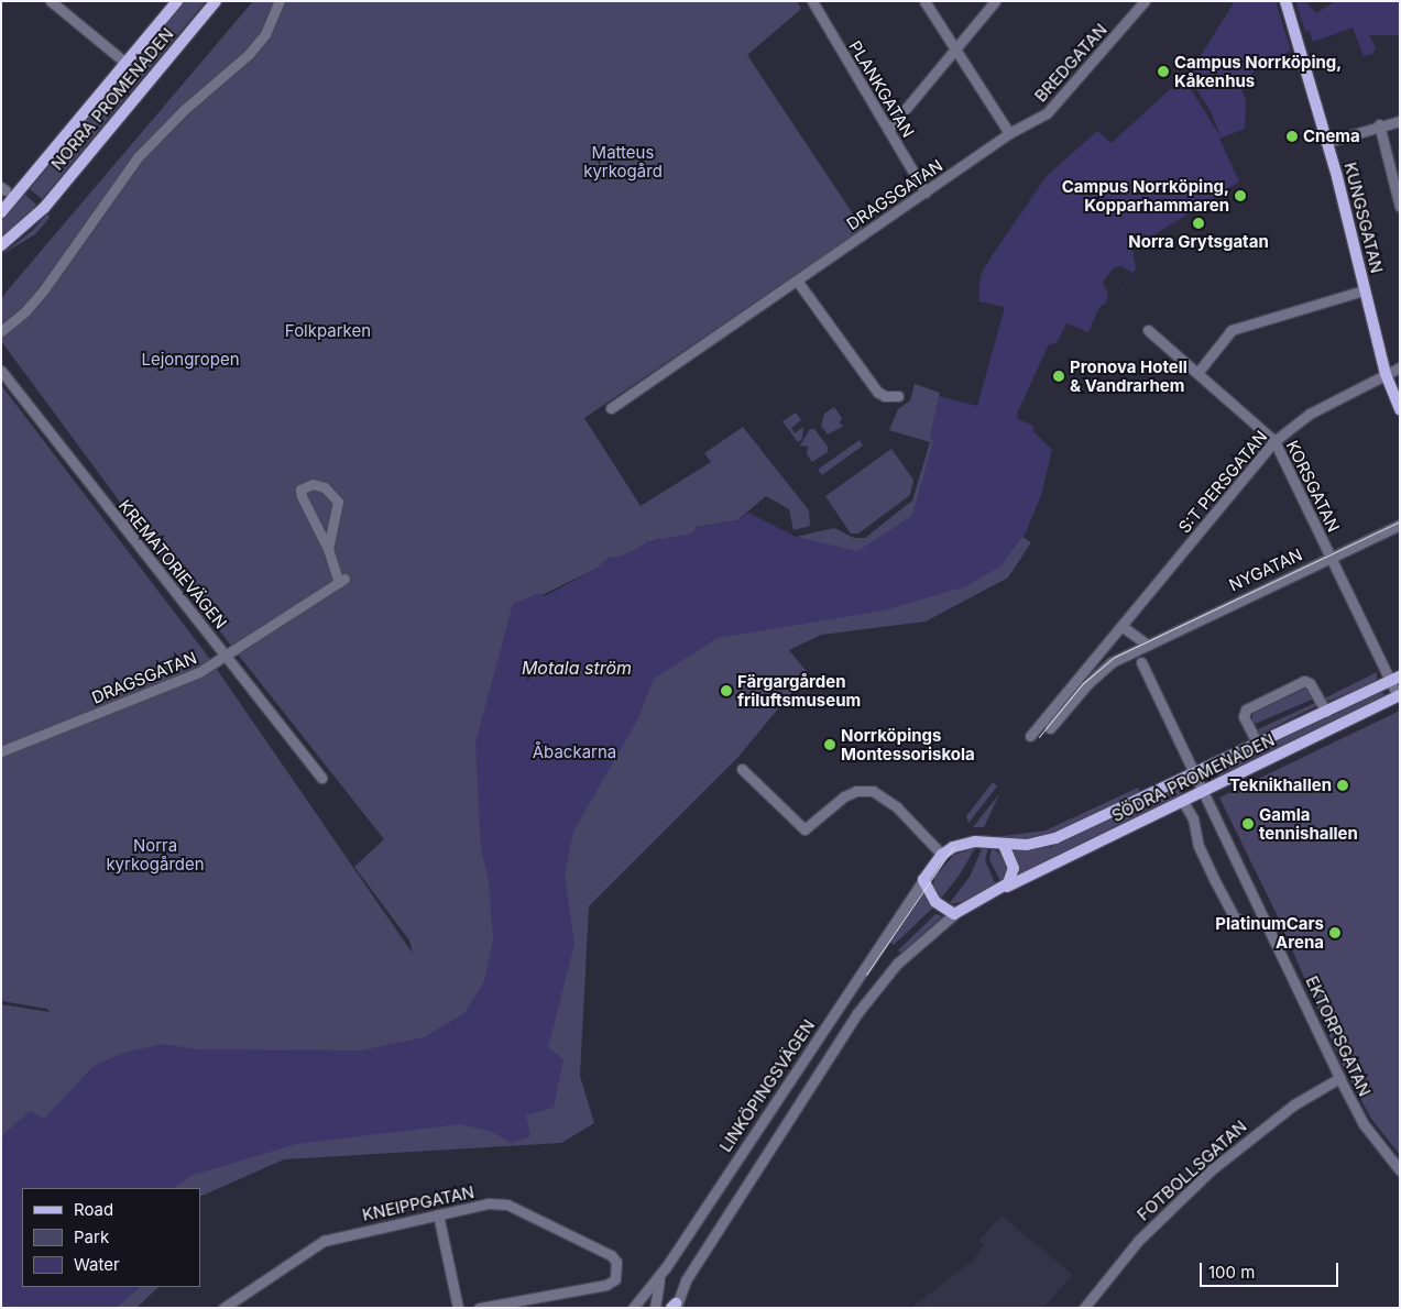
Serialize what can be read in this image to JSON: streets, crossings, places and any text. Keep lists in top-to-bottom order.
{
  "streets": {
    "main road": ["NORRA PROMENADEN", "KUNGSGATAN", "SÖDRA PROMENADEN"],
    "street": [
      "BREDGATAN",
      "PLANKGATAN",
      "DRAGSGATAN",
      "S:T PERSGATAN",
      "KORSGATAN",
      "KREMATORIEVÄGEN",
      "NYGATAN",
      "EKTORPSGATAN",
      "LINKÖPINGSVÄGEN",
      "FOTBOLLSGATAN",
      "KNEIPPGATAN"
    ]
  },
  "crossings": [
    ["BREDGATAN", "DRAGSGATAN"],
    ["PLANKGATAN", "DRAGSGATAN"],
    ["DRAGSGATAN", "KREMATORIEVÄGEN"],
    ["KUNGSGATAN", "S:T PERSGATAN"],
    ["S:T PERSGATAN", "KORSGATAN"],
    ["KORSGATAN", "NYGATAN"],
    ["KORSGATAN", "SÖDRA PROMENADEN"],
    ["SÖDRA PROMENADEN", "EKTORPSGATAN"],
    ["SÖDRA PROMENADEN", "LINKÖPINGSVÄGEN"],
    ["EKTORPSGATAN", "FOTBOLLSGATAN"]
  ],
  "water": ["Motala ström"],
  "parks": [
    "Matteus kyrkogård",
    "Folkparken",
    "Lejongropen",
    "Åbackarna",
    "Norra kyrkogården"
  ],
  "places": [
    "Campus Norrköping, Kåkenhus",
    "Cnema",
    "Campus Norrköping, Kopparhammaren",
    "Norra Grytsgatan",
    "Pronova Hotell & Vandrarhem",
    "Färgargården friluftsmuseum",
    "Norrköpings Montessoriskola",
    "Teknikhallen",
    "Gamla tennishallen",
    "PlatinumCars Arena"
  ],
  "legend": ["Road", "Park", "Water"],
  "scale_bar": "100 m"
}
